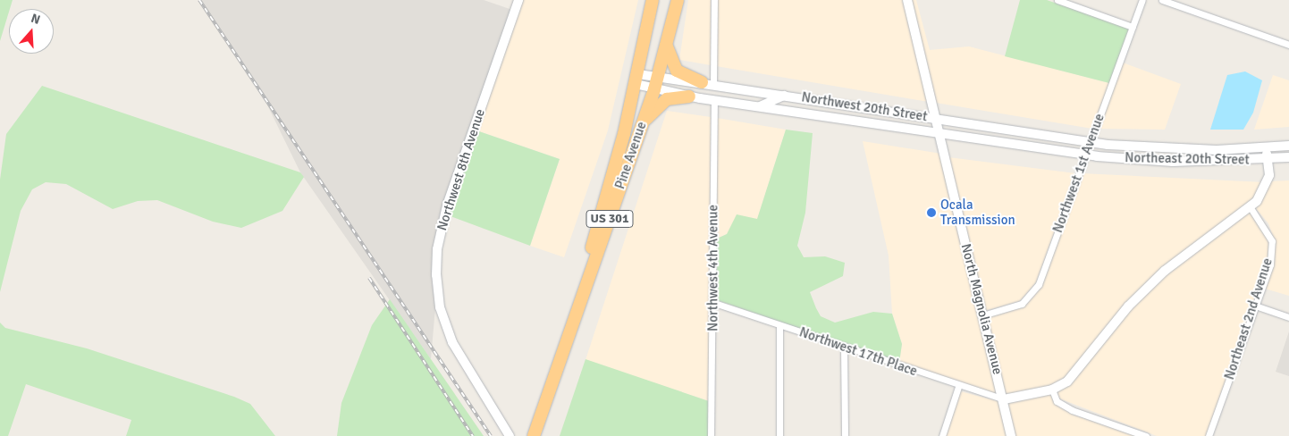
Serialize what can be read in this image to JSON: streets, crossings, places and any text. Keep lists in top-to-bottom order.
{
  "streets": {
    "highway": ["Pine Avenue", "US 301"],
    "main road": [
      "Northwest 20th Street",
      "Northeast 20th Street",
      "Northwest 8th Avenue",
      "North Magnolia Avenue"
    ],
    "street": [
      "Northwest 1st Avenue",
      "Northwest 4th Avenue",
      "Northeast 2nd Avenue",
      "Northwest 17th Place"
    ]
  },
  "crossings": [
    ["Northwest 20th Street", "Pine Avenue"],
    ["Northwest 20th Street", "Northeast 20th Street"],
    ["Northwest 20th Street", "Northwest 1st Avenue"],
    ["Northwest 20th Street", "Northwest 4th Avenue"],
    ["Northwest 20th Street", "North Magnolia Avenue"],
    ["Northeast 20th Street", "Northwest 1st Avenue"],
    ["Northwest 1st Avenue", "North Magnolia Avenue"],
    ["Northwest 4th Avenue", "Northwest 17th Place"],
    ["North Magnolia Avenue", "Northwest 17th Place"]
  ],
  "places": ["Ocala Transmission"],
  "north": "top"
}
